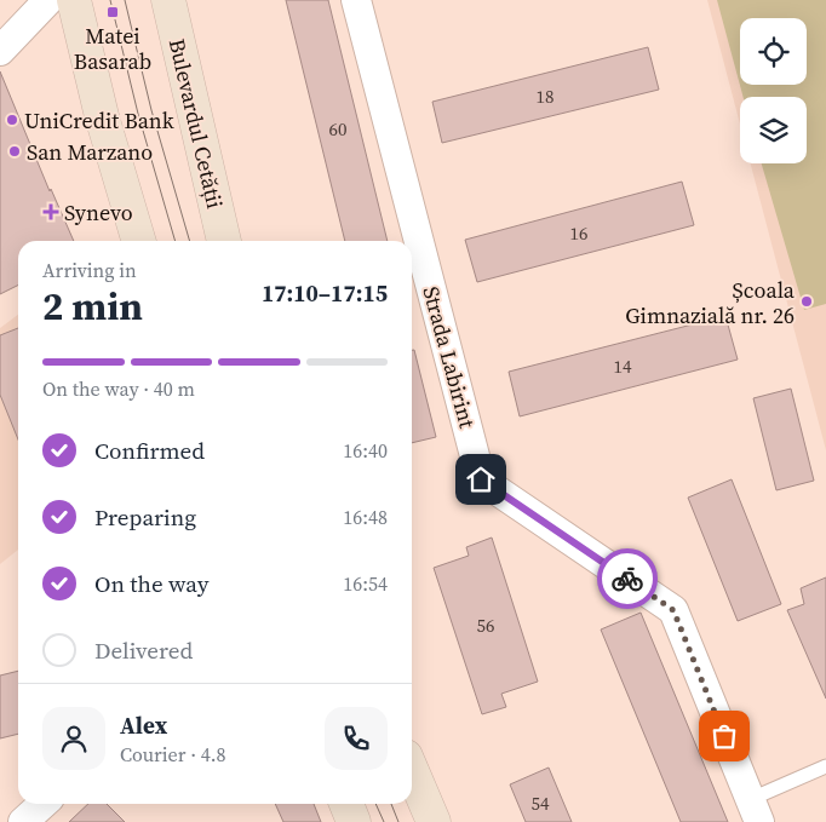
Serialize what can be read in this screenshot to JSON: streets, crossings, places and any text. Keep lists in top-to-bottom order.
{
  "streets": {
    "main road": ["Bulevardul Cetății"],
    "street": ["Strada Labirint"]
  },
  "places": {
    "transit": ["Matei Basarab"],
    "other": ["UniCredit Bank", "San Marzano", "Școala Gimnazială nr. 26"],
    "health": ["Synevo"]
  },
  "house_numbers": [
    "18",
    "60",
    "16",
    "14",
    "56",
    "54"
  ],
  "page": {
    "heading": ["2 min", "Arriving in", "17:10–17:15"],
    "panel": ["Alex", "Courier · 4.8"],
    "bar": "On the way · 40 m",
    "list": [
      ["Confirmed", "16:40"],
      ["Preparing", "16:48"],
      ["On the way", "16:54"],
      "Delivered"
    ]
  }
}
